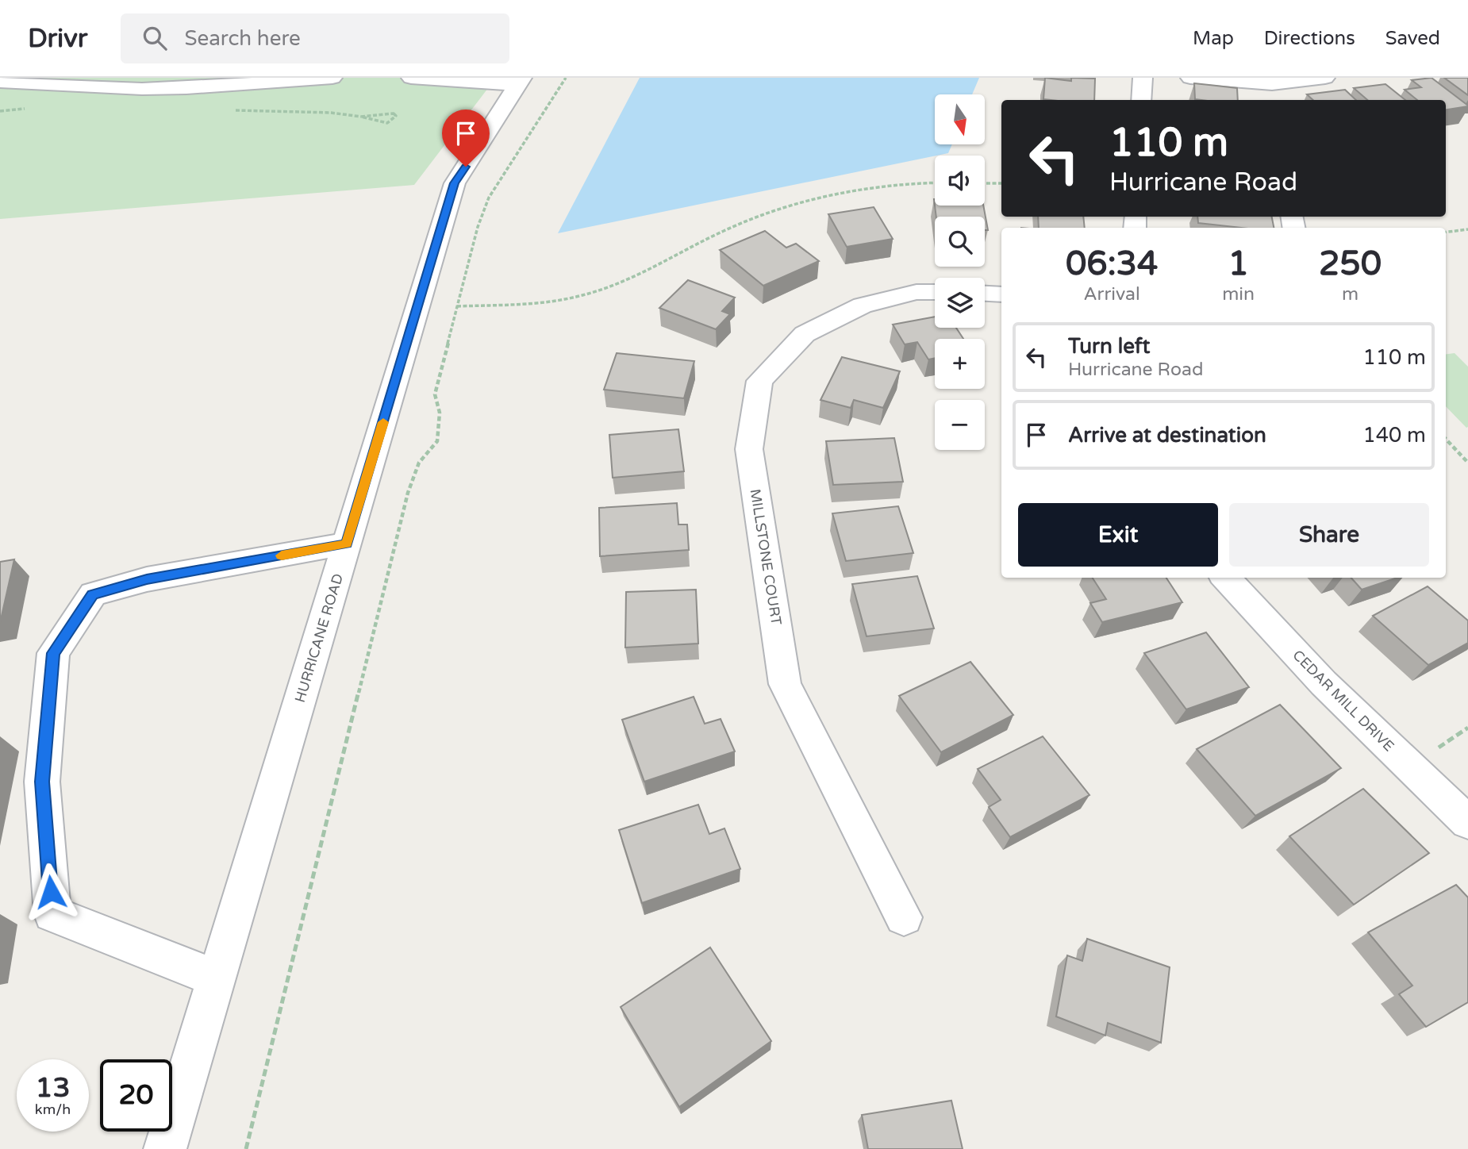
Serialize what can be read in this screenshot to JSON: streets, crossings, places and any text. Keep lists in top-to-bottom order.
{
  "streets": {
    "street": ["MILLSTONE COURT", "HURRICANE ROAD", "CEDAR MILL DRIVE"]
  },
  "north": "bottom",
  "page": {
    "header": "Drivr",
    "search": "Search here",
    "nav": ["Map", "Directions", "Saved"],
    "map_buttons": ["+", "−"],
    "turn": ["110 m", "Hurricane Road"],
    "eta": [
      "06:34",
      "Arrival",
      "1",
      "min",
      "250",
      "m"
    ],
    "list": [
      {
        "name": "Turn left",
        "note": "Hurricane Road",
        "value": "110 m"
      },
      {
        "name": "Arrive at destination",
        "value": "140 m"
      }
    ],
    "buttons": ["Exit", "Share"],
    "speed": "13 km/h",
    "limit": "20"
  }
}
